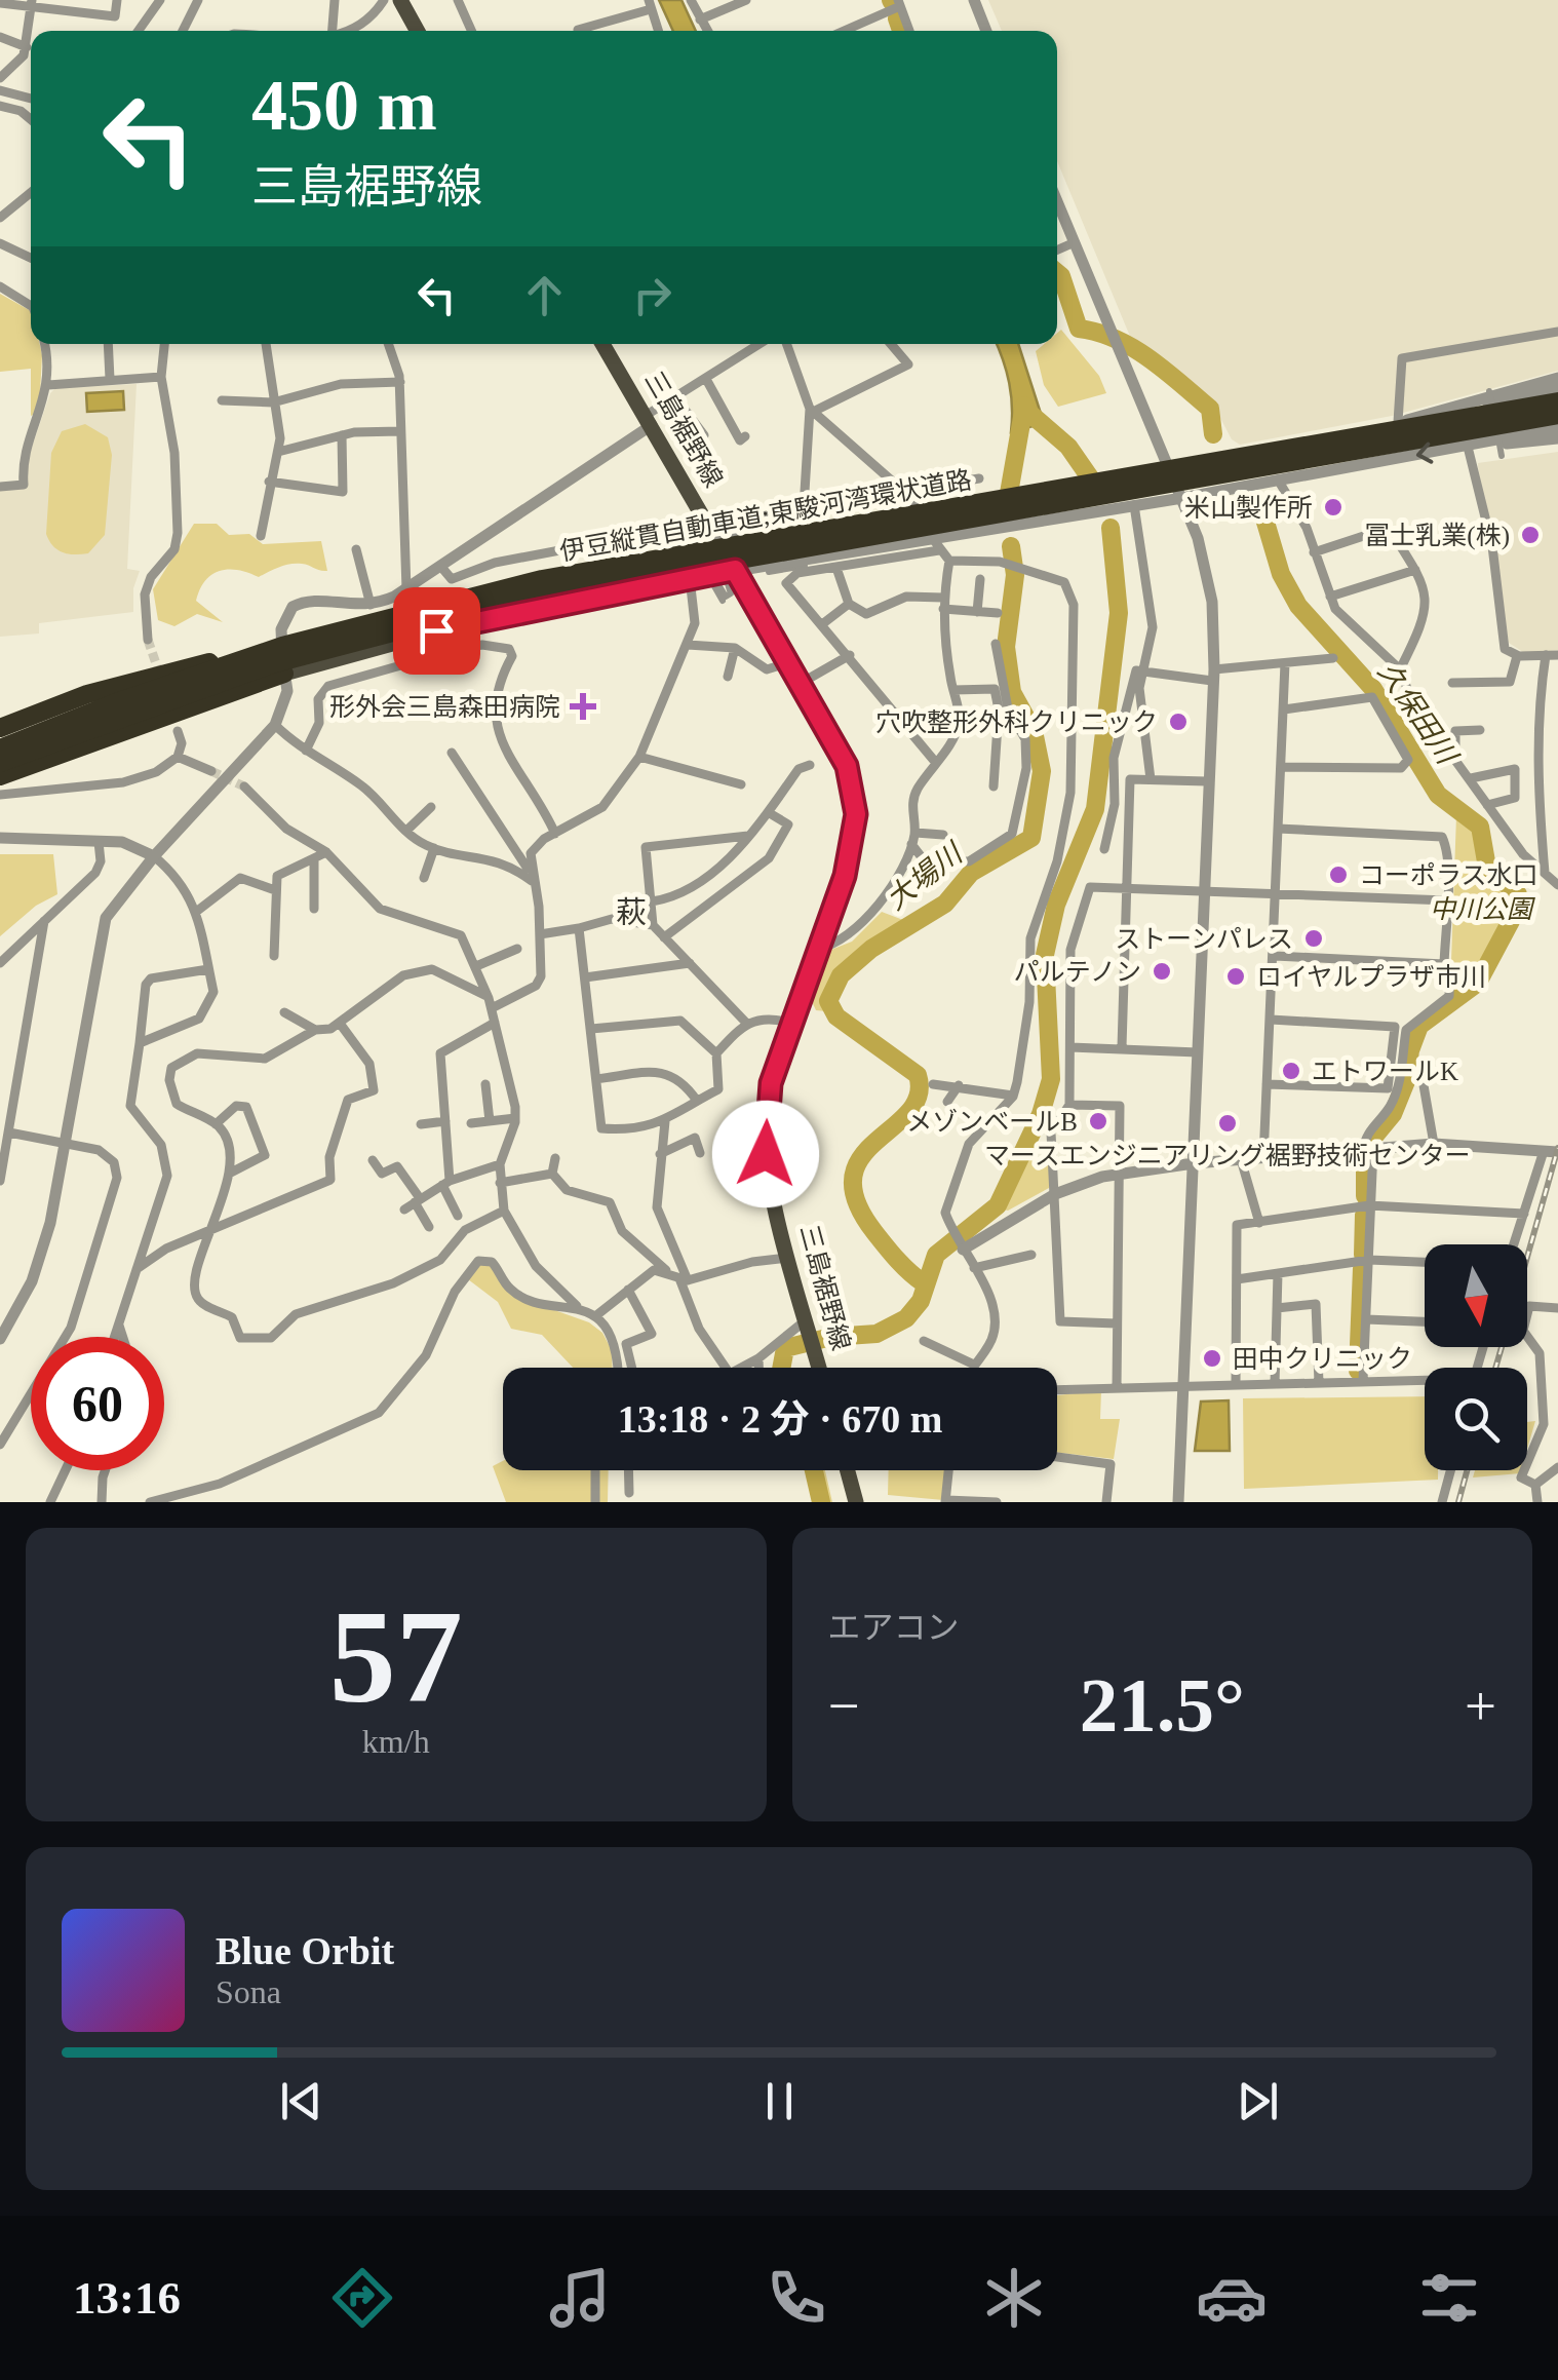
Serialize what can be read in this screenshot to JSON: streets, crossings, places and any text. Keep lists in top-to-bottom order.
{
  "streets": {
    "highway": ["伊豆縦貫自動車道;東駿河湾環状道路"],
    "main road": ["三島裾野線"]
  },
  "districts": ["萩"],
  "water": ["久保田川", "大場川"],
  "parks": ["中川公園"],
  "places": {
    "other": [
      "米山製作所",
      "冨士乳業(株)",
      "穴吹整形外科クリニック",
      "コーポラス水口",
      "ストーンパレス",
      "パルテノン",
      "ロイヤルプラザ市川",
      "エトワールK",
      "メゾンベールB",
      "マースエンジニアリング裾野技術センター",
      "田中クリニック"
    ],
    "health": ["形外会三島森田病院"]
  },
  "north": "bottom",
  "page": {
    "turn": ["450 m", "三島裾野線"],
    "limit": "60",
    "trip": "13:18 · 2 分 · 670 m",
    "tile": [
      ["57", "km/h"],
      "エアコン"
    ],
    "heat": ["−", "21.5°", "+"],
    "song": ["Blue Orbit", "Sona"],
    "tabs": "13:16"
  }
}
